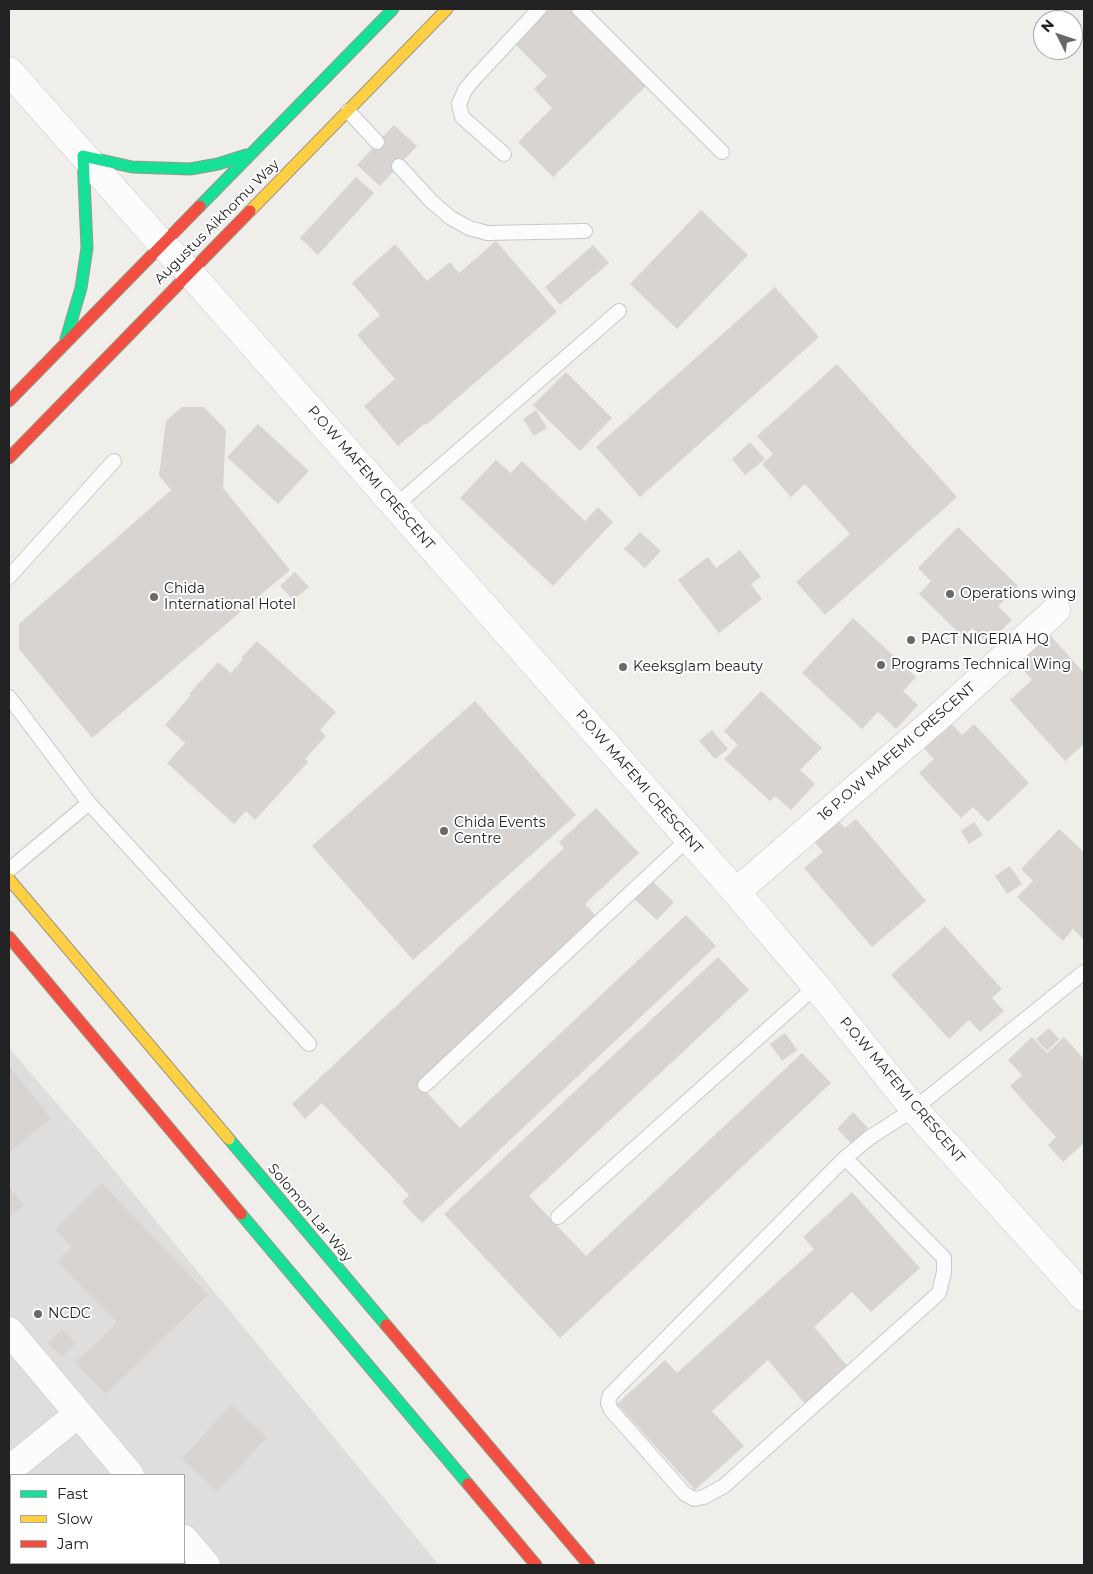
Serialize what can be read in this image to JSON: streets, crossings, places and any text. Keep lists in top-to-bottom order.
{
  "streets": {
    "street": [
      "Augustus Aikhomu Way",
      "P.O.W MAFEMI CRESCENT",
      "16 P.O.W MAFEMI CRESCENT",
      "Solomon Lar Way"
    ]
  },
  "crossings": [
    ["Augustus Aikhomu Way", "P.O.W MAFEMI CRESCENT"],
    ["P.O.W MAFEMI CRESCENT", "16 P.O.W MAFEMI CRESCENT"]
  ],
  "places": [
    "Operations wing",
    "Chida International Hotel",
    "PACT NIGERIA HQ",
    "Programs Technical Wing",
    "Keeksglam beauty",
    "Chida Events Centre",
    "NCDC"
  ],
  "legend": ["Fast", "Slow", "Jam"],
  "north": "top left"
}
